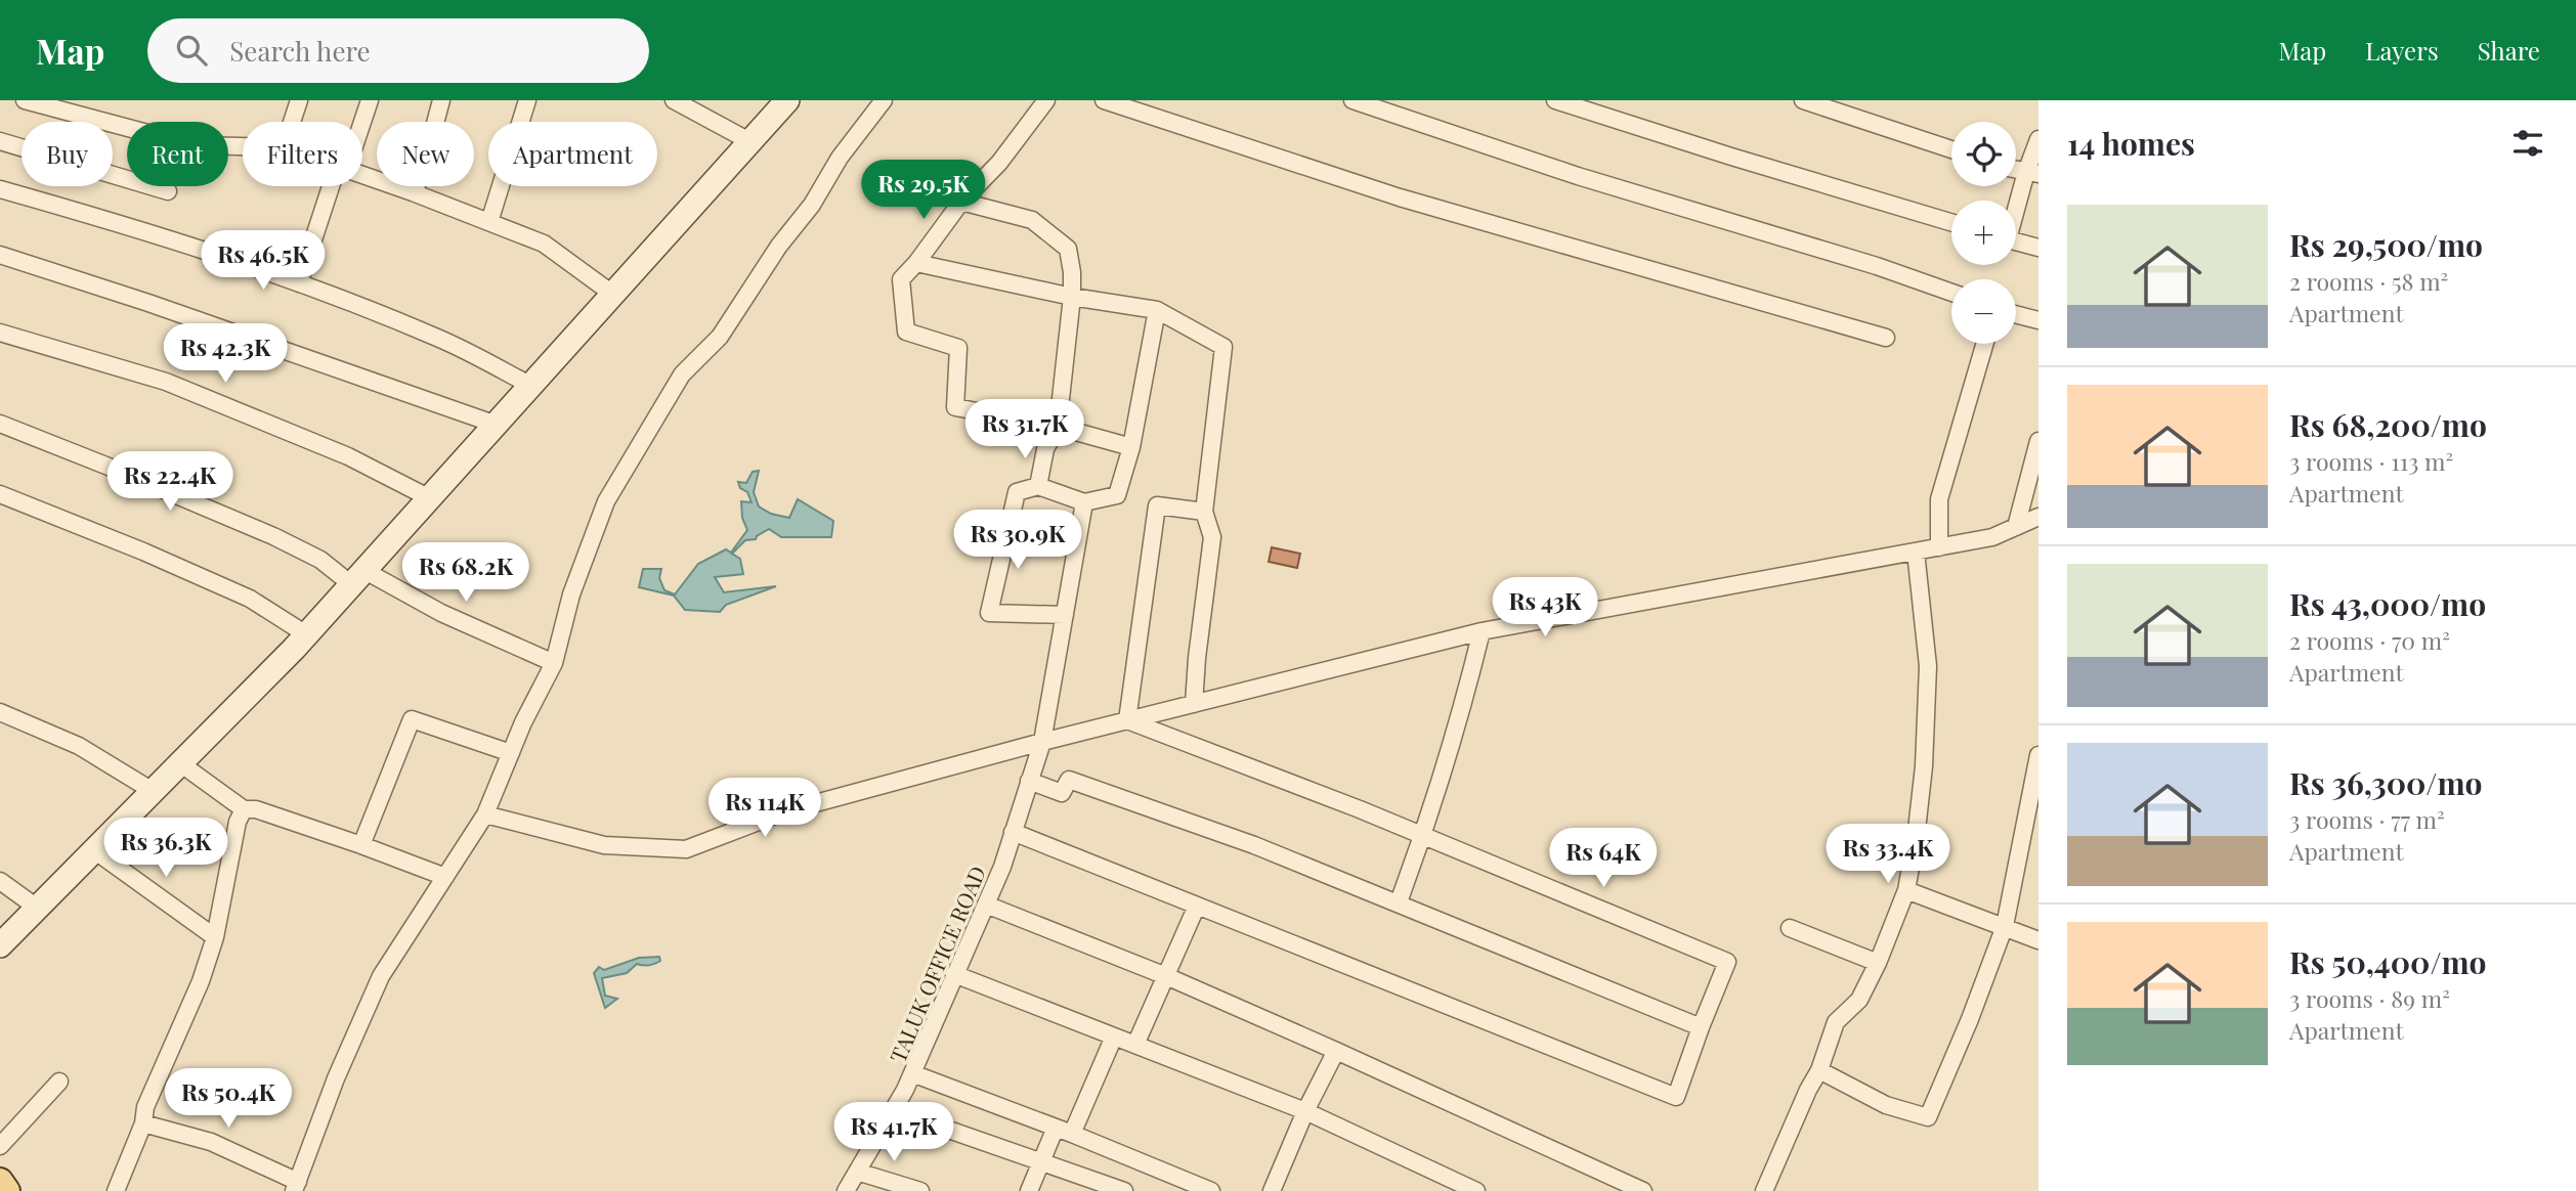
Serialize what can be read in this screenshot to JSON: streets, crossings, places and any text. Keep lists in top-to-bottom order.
{
  "streets": {
    "street": ["TALUK OFFICE ROAD"]
  },
  "page": {
    "header": "Map",
    "search": "Search here",
    "nav": ["Map", "Layers", "Share"],
    "heading": "14 homes",
    "map_buttons": ["+", "−"],
    "chip": [
      "Buy",
      "Rent",
      "Filters",
      "New",
      "Apartment"
    ],
    "price": [
      "Rs 29.5K",
      "Rs 46.5K",
      "Rs 42.3K",
      "Rs 31.7K",
      "Rs 22.4K",
      "Rs 30.9K",
      "Rs 68.2K",
      "Rs 43K",
      "Rs 114K",
      "Rs 36.3K",
      "Rs 33.4K",
      "Rs 64K",
      "Rs 50.4K",
      "Rs 41.7K"
    ],
    "list": [
      {
        "name": "Rs 29,500/mo",
        "note": "2 rooms · 58 m² · Apartment"
      },
      {
        "name": "Rs 68,200/mo",
        "note": "3 rooms · 113 m² · Apartment"
      },
      {
        "name": "Rs 43,000/mo",
        "note": "2 rooms · 70 m² · Apartment"
      },
      {
        "name": "Rs 36,300/mo",
        "note": "3 rooms · 77 m² · Apartment"
      },
      {
        "name": "Rs 50,400/mo",
        "note": "3 rooms · 89 m² · Apartment"
      }
    ]
  }
}
